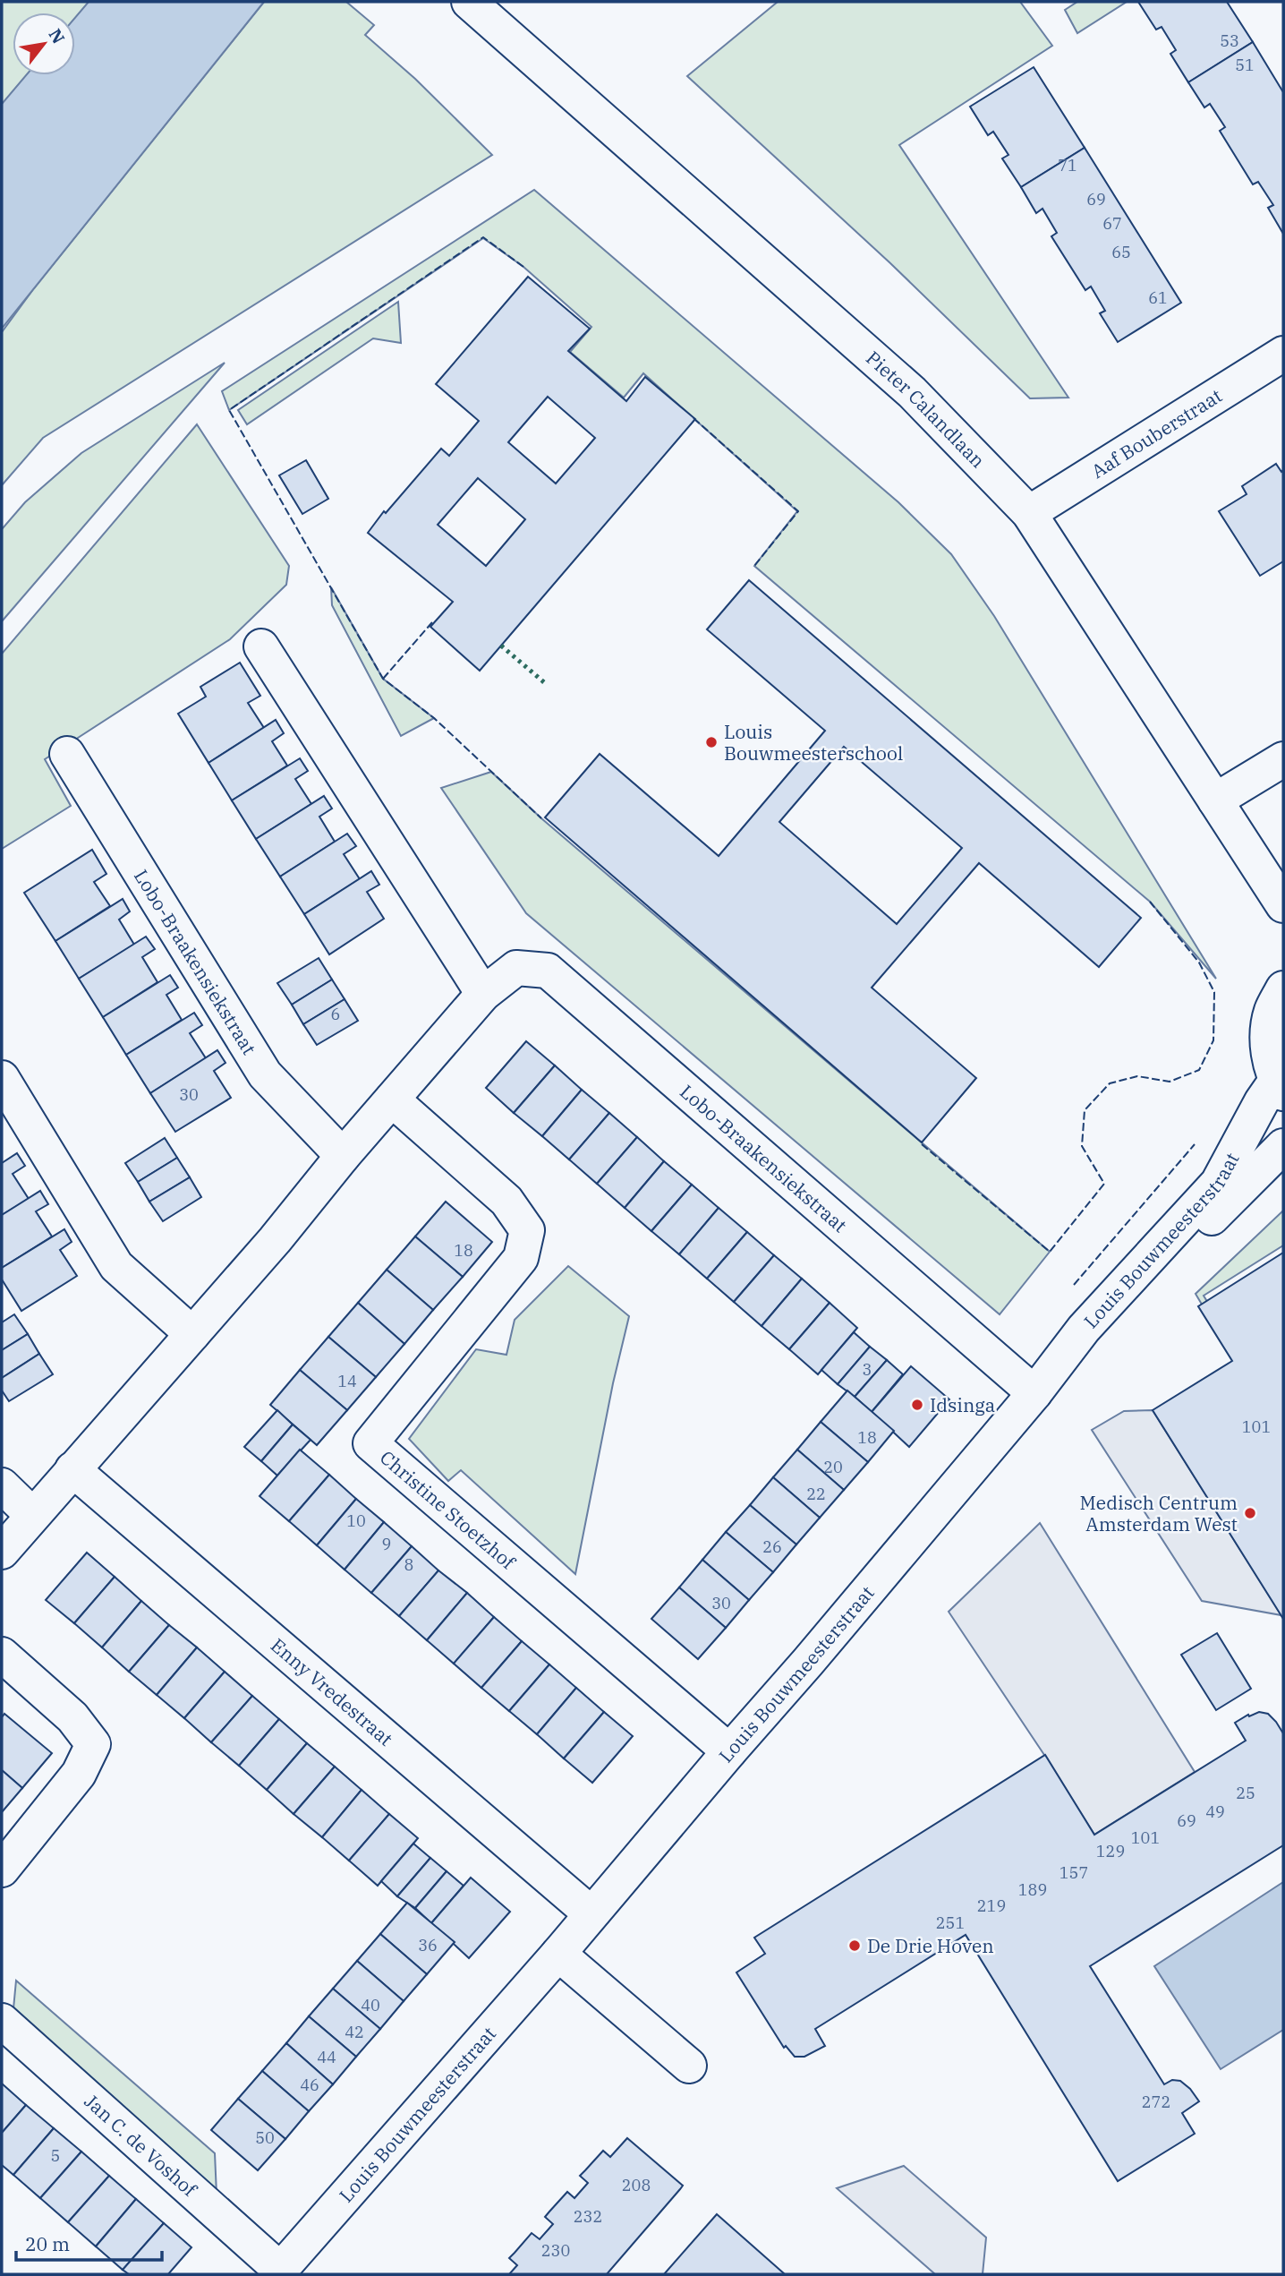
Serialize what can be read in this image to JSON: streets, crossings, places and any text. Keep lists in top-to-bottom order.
{
  "streets": {
    "street": [
      "Pieter Calandlaan",
      "Aaf Bouberstraat",
      "Lobo-Braakensiekstraat",
      "Louis Bouwmeesterstraat",
      "Christine Stoetzhof",
      "Enny Vredestraat",
      "Jan C. de Voshof"
    ]
  },
  "crossings": [
    ["Pieter Calandlaan", "Aaf Bouberstraat"],
    ["Lobo-Braakensiekstraat", "Louis Bouwmeesterstraat"],
    ["Lobo-Braakensiekstraat", "Christine Stoetzhof"],
    ["Lobo-Braakensiekstraat", "Enny Vredestraat"],
    ["Louis Bouwmeesterstraat", "Christine Stoetzhof"],
    ["Louis Bouwmeesterstraat", "Enny Vredestraat"],
    ["Louis Bouwmeesterstraat", "Jan C. de Voshof"]
  ],
  "places": [
    "Louis Bouwmeesterschool",
    "Idsinga",
    "Medisch Centrum Amsterdam West",
    "De Drie Hoven"
  ],
  "house_numbers": [
    "53",
    "51",
    "71",
    "69",
    "67",
    "65",
    "61",
    "6",
    "30",
    "18",
    "3",
    "14",
    "101",
    "18",
    "20",
    "22",
    "10",
    "9",
    "26",
    "8",
    "30",
    "25",
    "49",
    "69",
    "101",
    "129",
    "157",
    "189",
    "219",
    "251",
    "36",
    "40",
    "42",
    "44",
    "46",
    "272",
    "50",
    "5",
    "208",
    "232",
    "230"
  ],
  "scale_bar": "20 m",
  "north": "top right"
}
